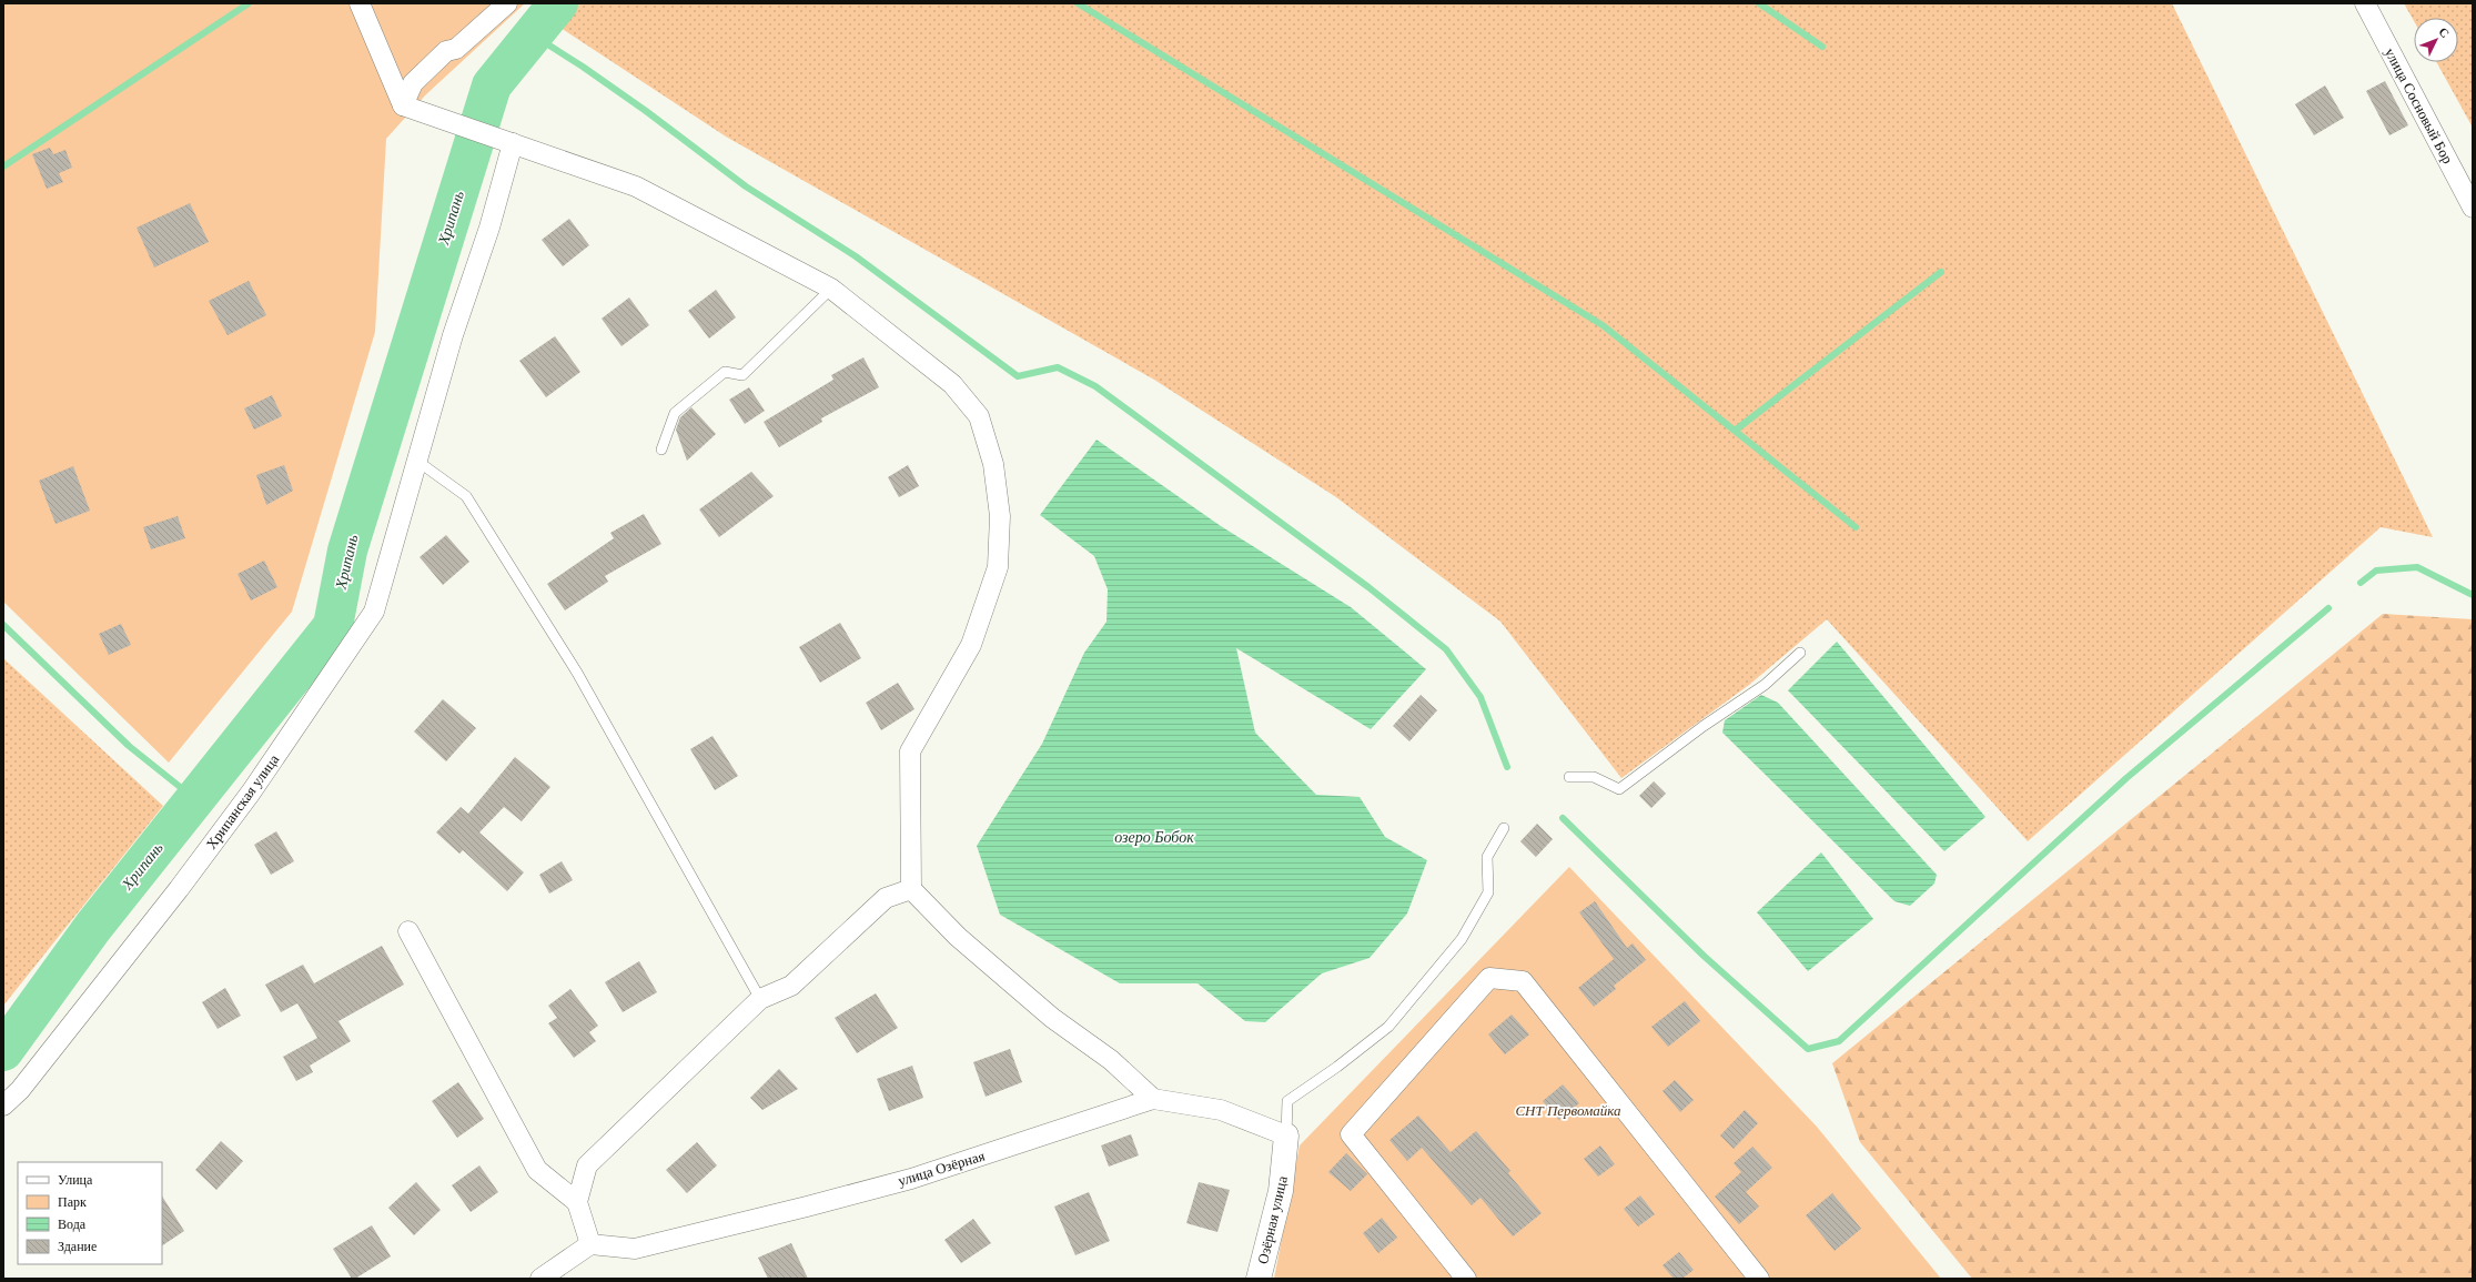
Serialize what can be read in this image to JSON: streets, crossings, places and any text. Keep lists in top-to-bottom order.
{
  "streets": {
    "street": [
      "улица Сосновый Бор",
      "Хрипанская улица",
      "улица Озёрная",
      "Озёрная улица"
    ]
  },
  "crossings": [
    ["улица Озёрная", "Озёрная улица"]
  ],
  "water": ["Хрипань", "озеро Бобок"],
  "parks": ["СНТ Первомайка"],
  "legend": [
    "Улица",
    "Парк",
    "Вода",
    "Здание"
  ],
  "north": "top right"
}
